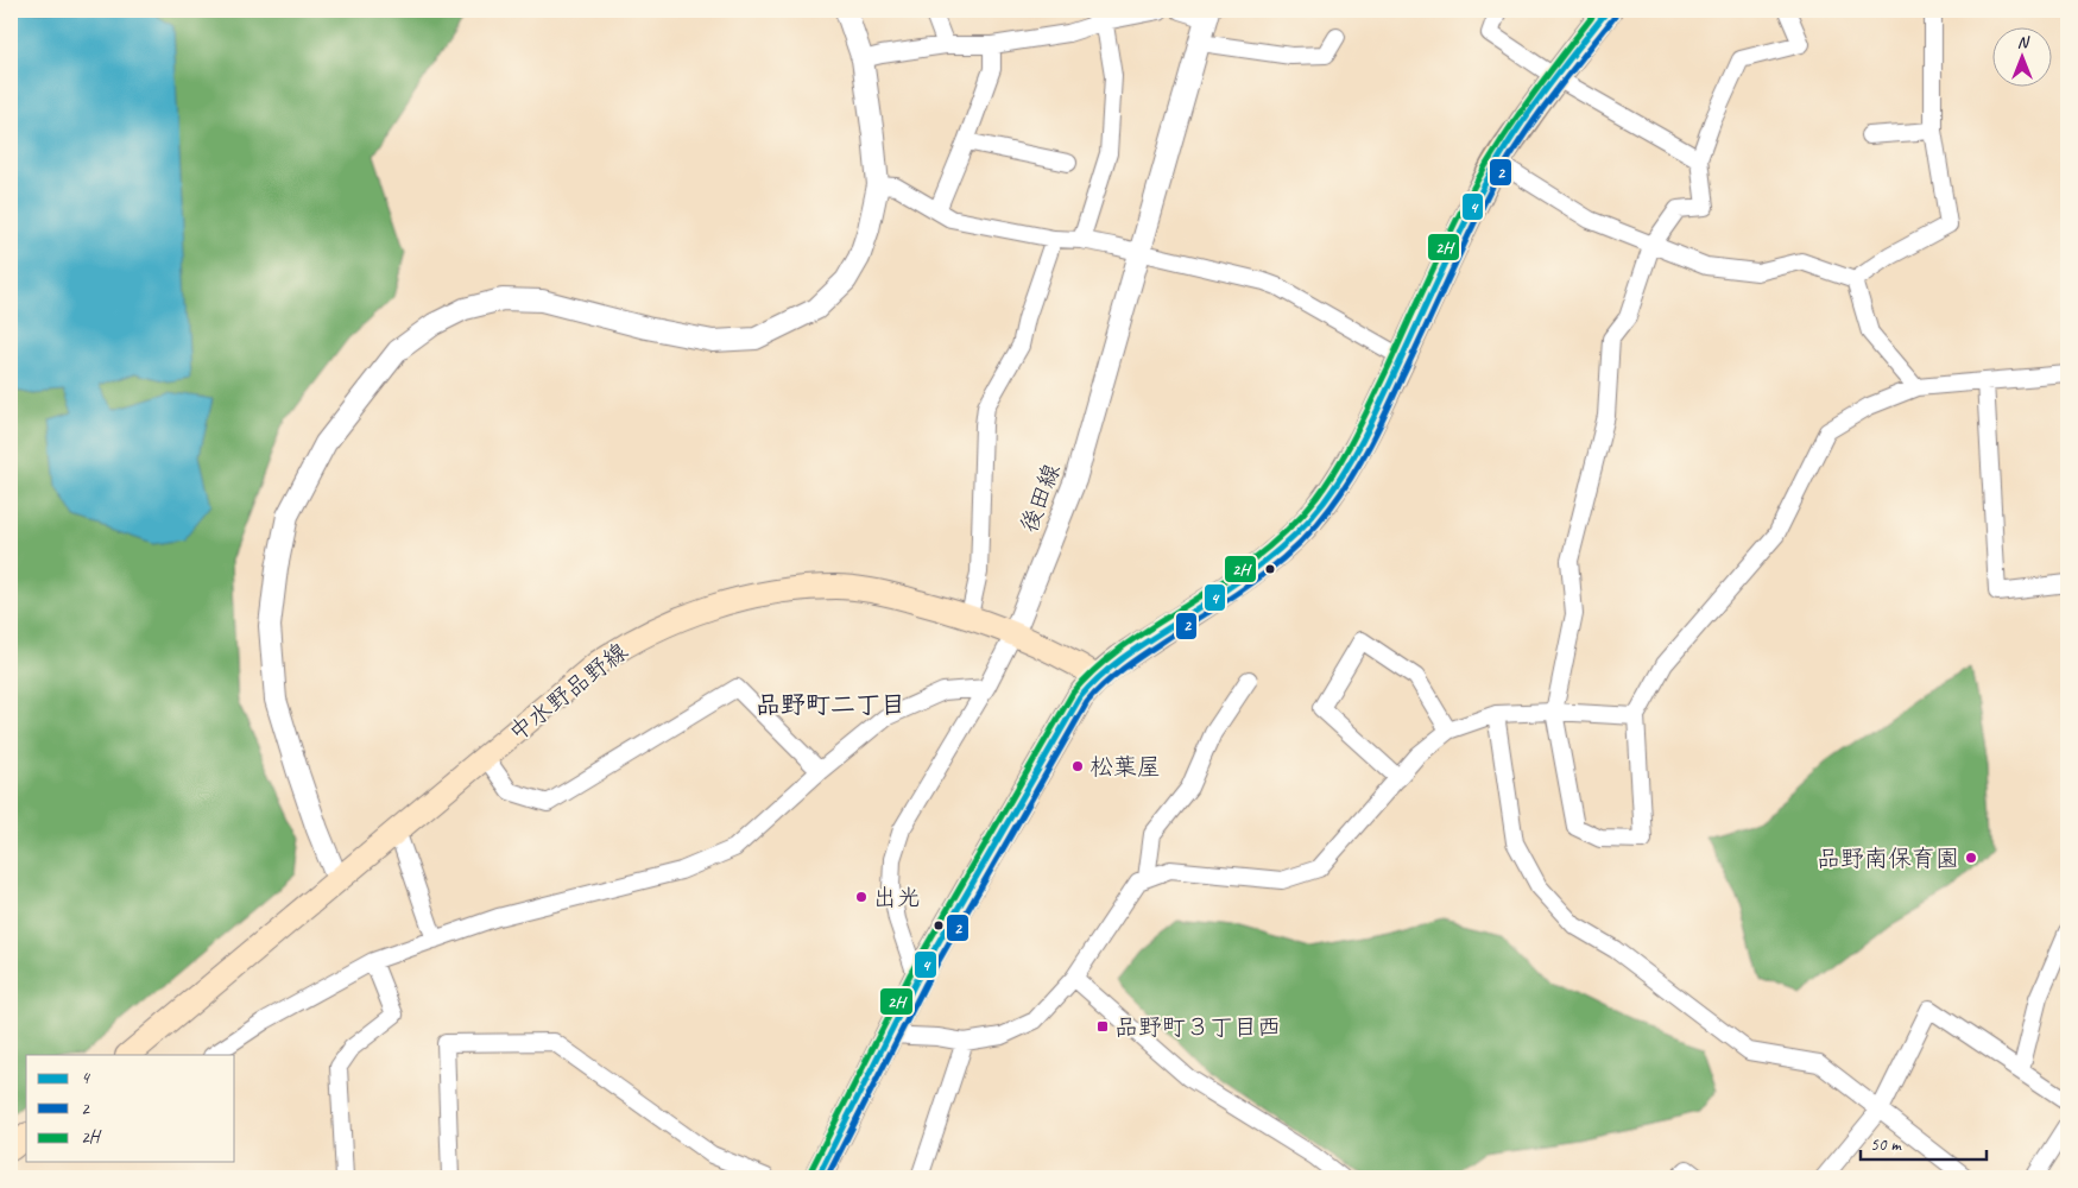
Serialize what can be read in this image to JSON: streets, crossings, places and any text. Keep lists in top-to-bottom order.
{
  "streets": {
    "main road": ["中水野品野線"],
    "street": ["後田線"]
  },
  "crossings": [
    ["後田線", "中水野品野線"]
  ],
  "districts": ["品野町二丁目"],
  "places": {
    "other": ["松葉屋", "品野南保育園", "出光"],
    "transit": ["品野町３丁目西"]
  },
  "lines": ["transit line 4", "transit line 2H", "transit line 2"],
  "legend": ["4", "2", "2H"],
  "scale_bar": "50 m",
  "north": "top"
}
